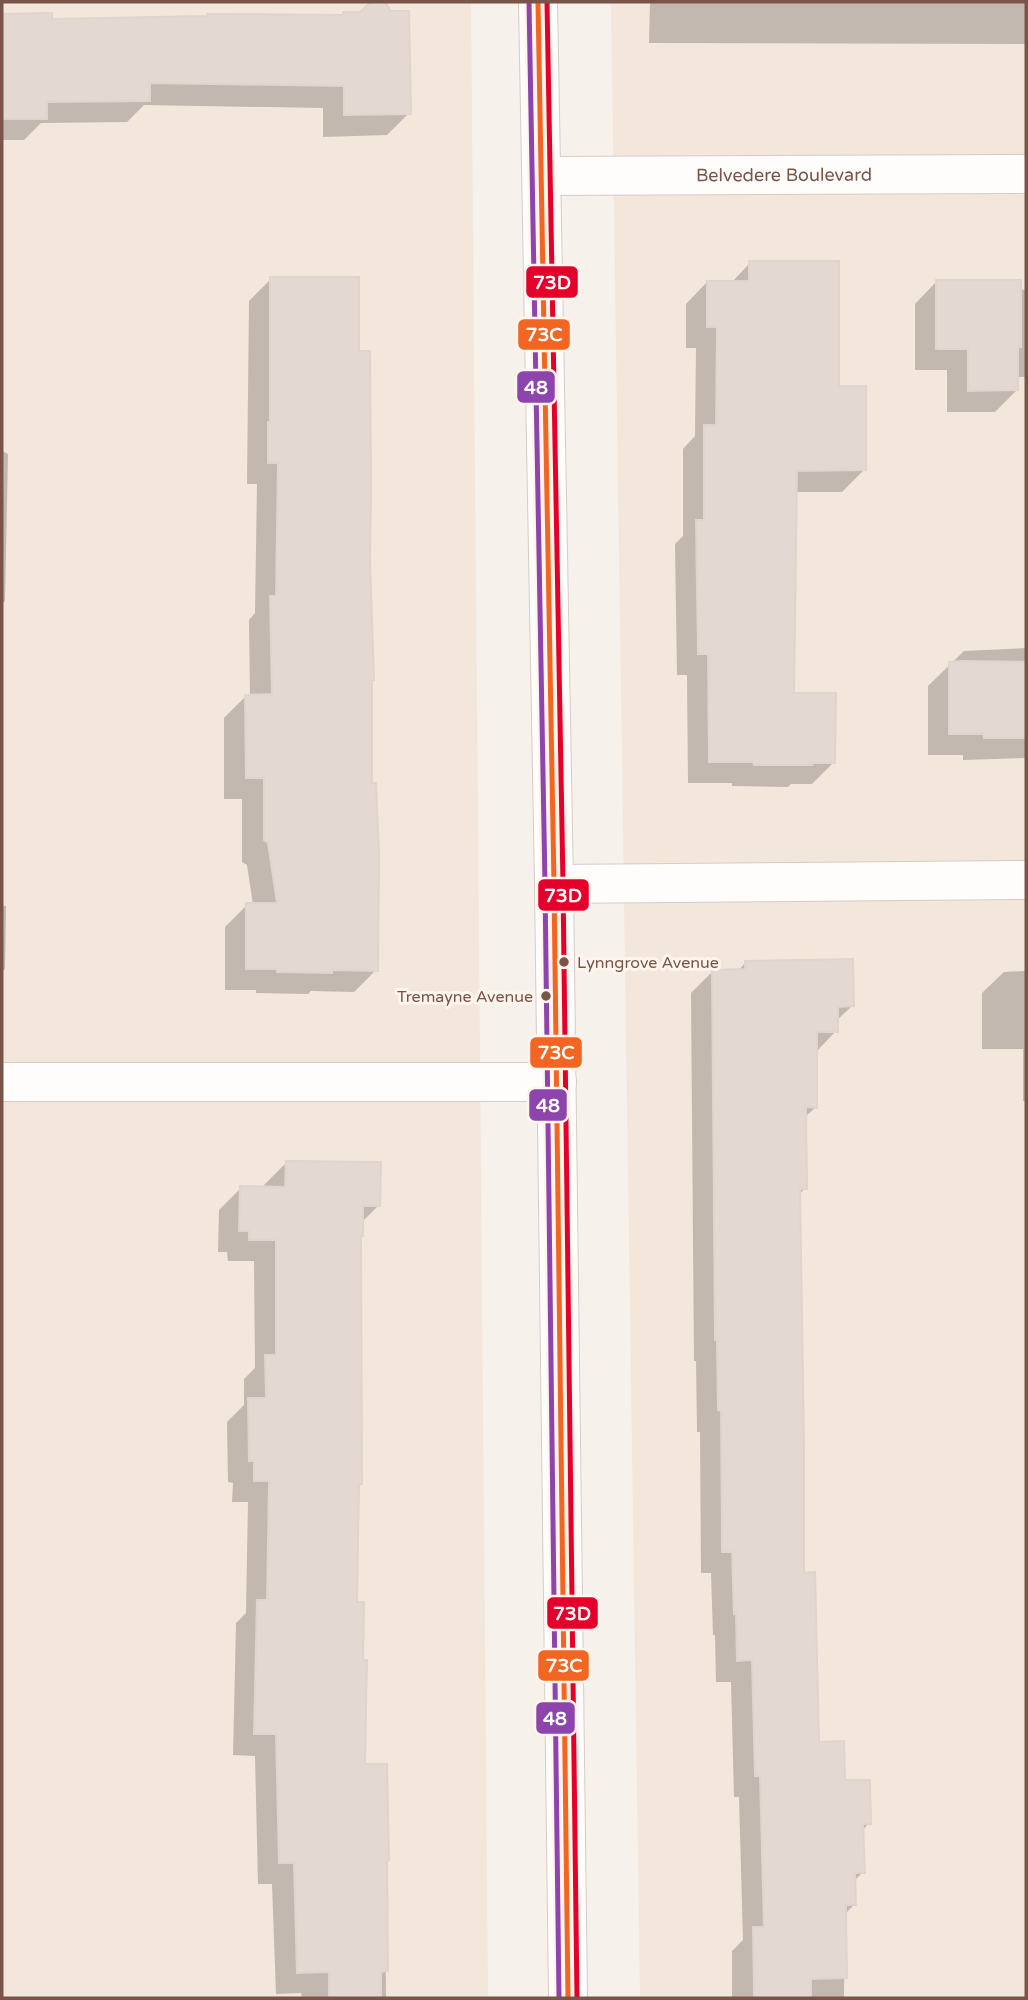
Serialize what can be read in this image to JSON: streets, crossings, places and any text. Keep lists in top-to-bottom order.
{
  "streets": {
    "main road": ["Belvedere Boulevard"]
  },
  "places": ["Lynngrove Avenue", "Tremayne Avenue"],
  "lines": ["transit line 73C", "transit line 48", "transit line 73D"]
}
